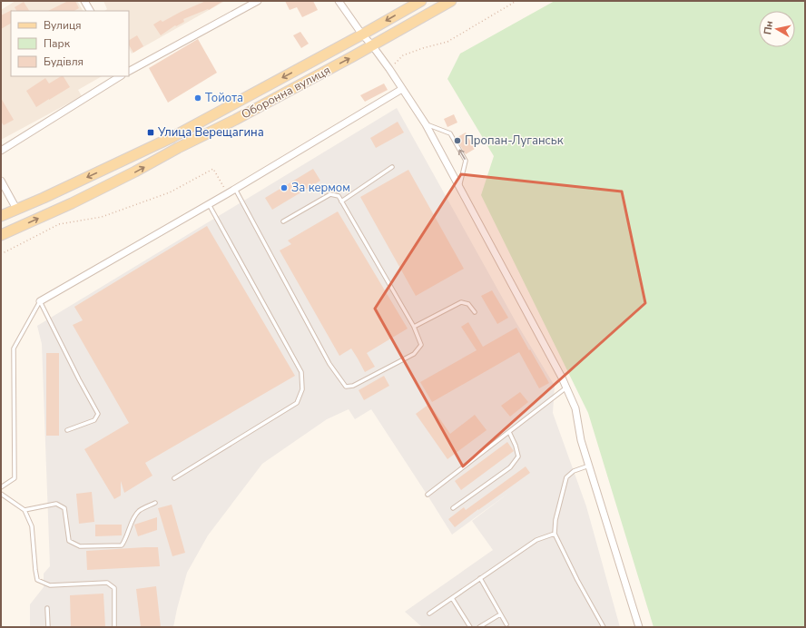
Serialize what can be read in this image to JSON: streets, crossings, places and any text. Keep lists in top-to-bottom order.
{
  "streets": {
    "main road": ["Оборонна вулиця"]
  },
  "places": {
    "other": ["Тойота", "Пропан-Луганськ", "За кермом"],
    "transit": ["Улица Верещагина"]
  },
  "legend": ["Вулиця", "Парк", "Будівля"],
  "north": "left"
}
